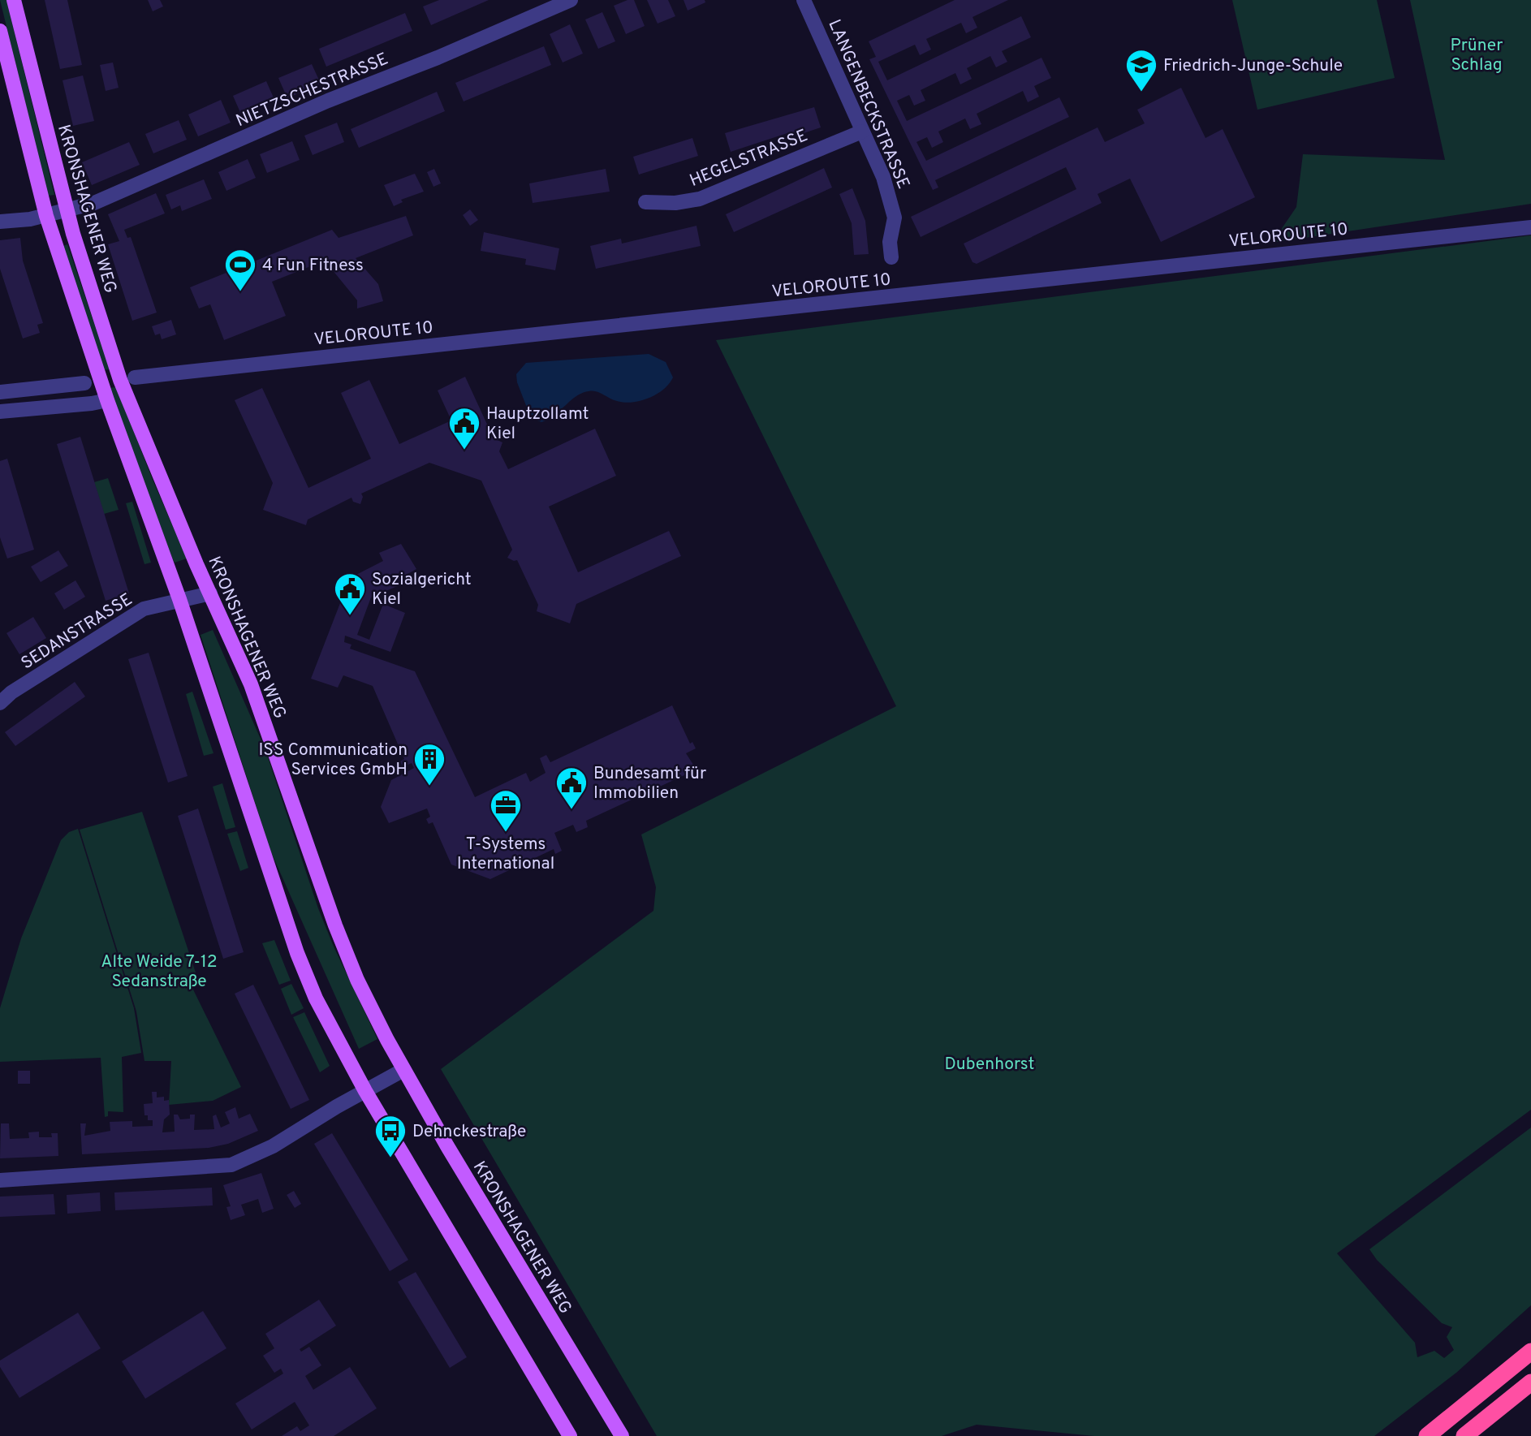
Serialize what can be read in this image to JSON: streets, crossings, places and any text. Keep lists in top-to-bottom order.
{
  "streets": {
    "main road": ["KRONSHAGENER WEG"],
    "street": [
      "NIETZSCHESTRASSE",
      "LANGENBECKSTRASSE",
      "HEGELSTRASSE",
      "VELOROUTE 10",
      "SEDANSTRASSE"
    ]
  },
  "crossings": [
    ["NIETZSCHESTRASSE", "KRONSHAGENER WEG"],
    ["LANGENBECKSTRASSE", "HEGELSTRASSE"],
    ["KRONSHAGENER WEG", "SEDANSTRASSE"]
  ],
  "parks": ["Prüner Schlag", "Alte Weide 7-12 Sedanstraße", "Dubenhorst"],
  "places": {
    "school or university": ["Friedrich-Junge-Schule"],
    "sports": ["4 Fun Fitness"],
    "public building": ["Hauptzollamt Kiel", "Sozialgericht Kiel", "Bundesamt für Immobilien"],
    "building": ["ISS Communication Services GmbH"],
    "office": ["T-Systems International"],
    "bus stop": ["Dehnckestraße"]
  }
}
